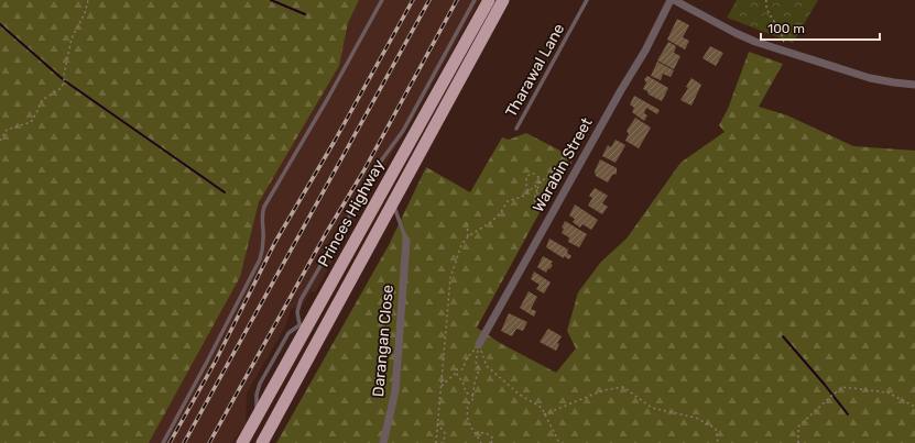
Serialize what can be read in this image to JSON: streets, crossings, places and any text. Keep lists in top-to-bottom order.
{
  "streets": {
    "highway": ["Princes Highway"],
    "street": ["Warabin Street", "Darangan Close"],
    "lane": ["Tharawal Lane"]
  },
  "scale_bar": "100 m"
}
